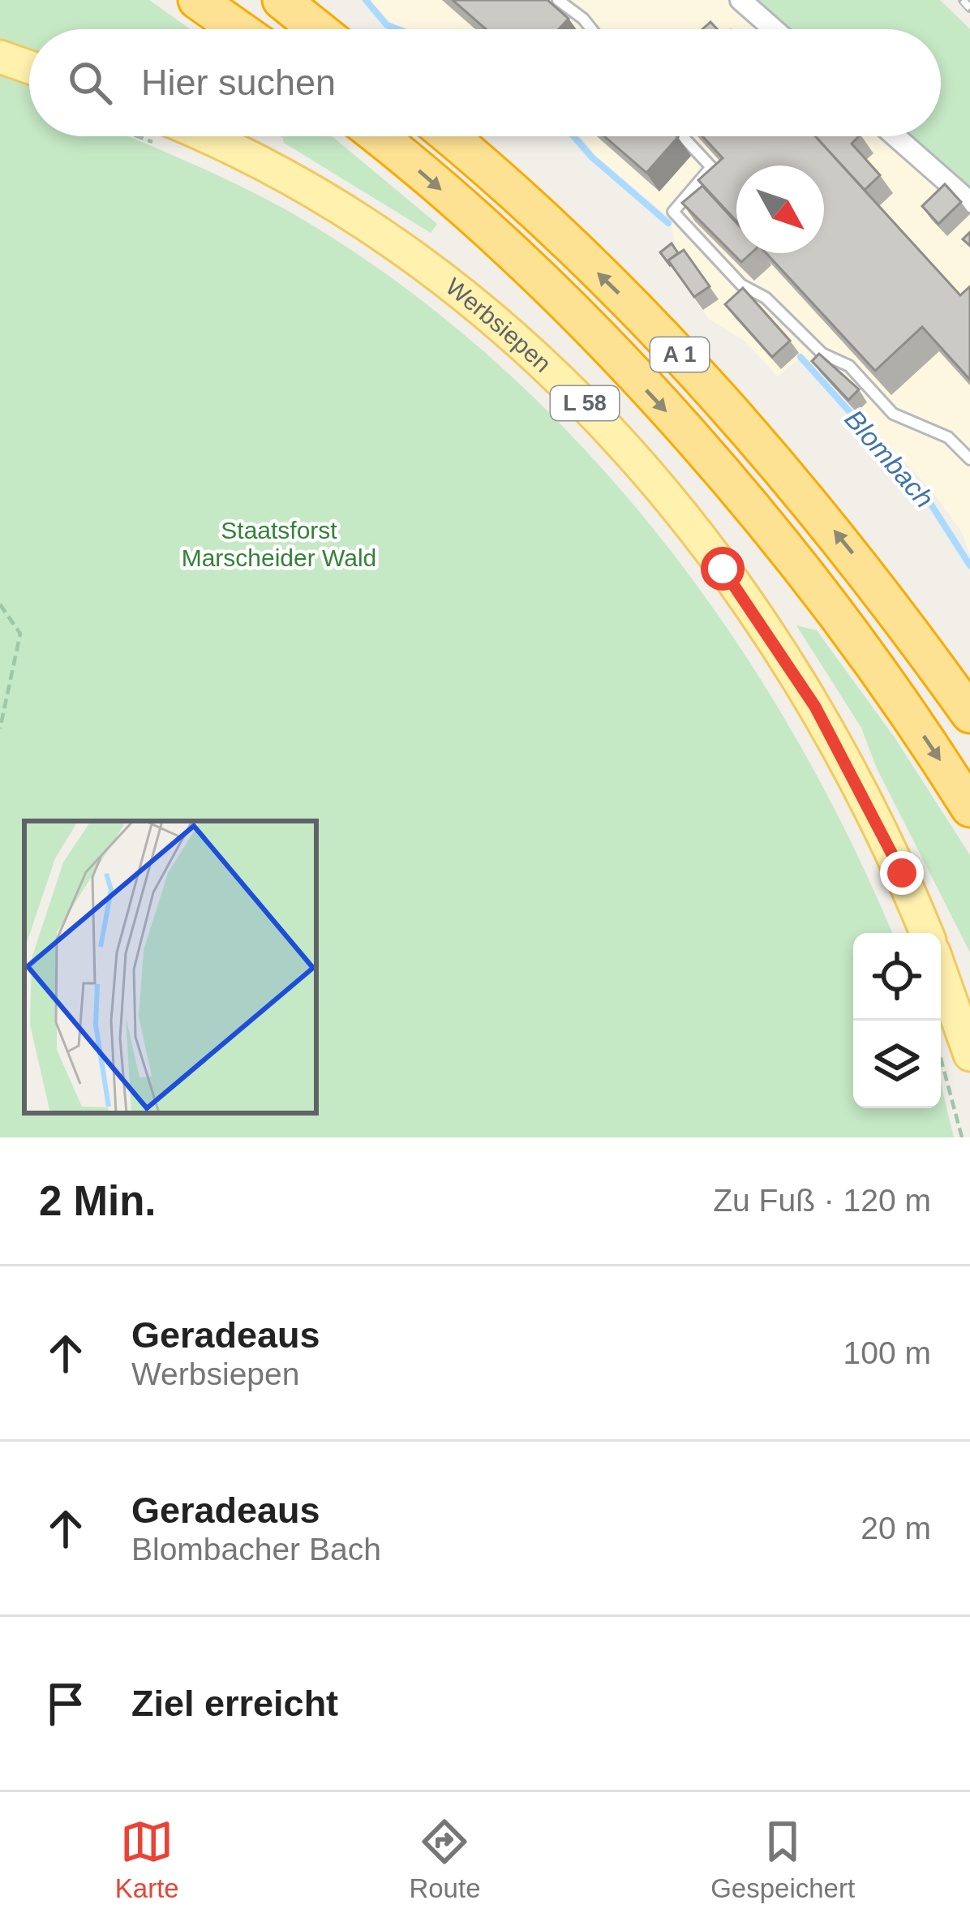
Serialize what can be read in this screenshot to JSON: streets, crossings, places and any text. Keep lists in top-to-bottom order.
{
  "streets": {
    "highway": ["A 1"],
    "main road": ["Werbsiepen", "L 58"]
  },
  "water": ["Blombach"],
  "parks": ["Staatsforst Marscheider Wald"],
  "north": "bottom right",
  "page": {
    "search": "Hier suchen",
    "heading": ["2 Min.", "Zu Fuß · 120 m"],
    "list": [
      ["Geradeaus", "Werbsiepen", "100 m"],
      ["Geradeaus", "Blombacher Bach", "20 m"],
      "Ziel erreicht"
    ],
    "nav": ["Karte", "Route", "Gespeichert"]
  }
}
